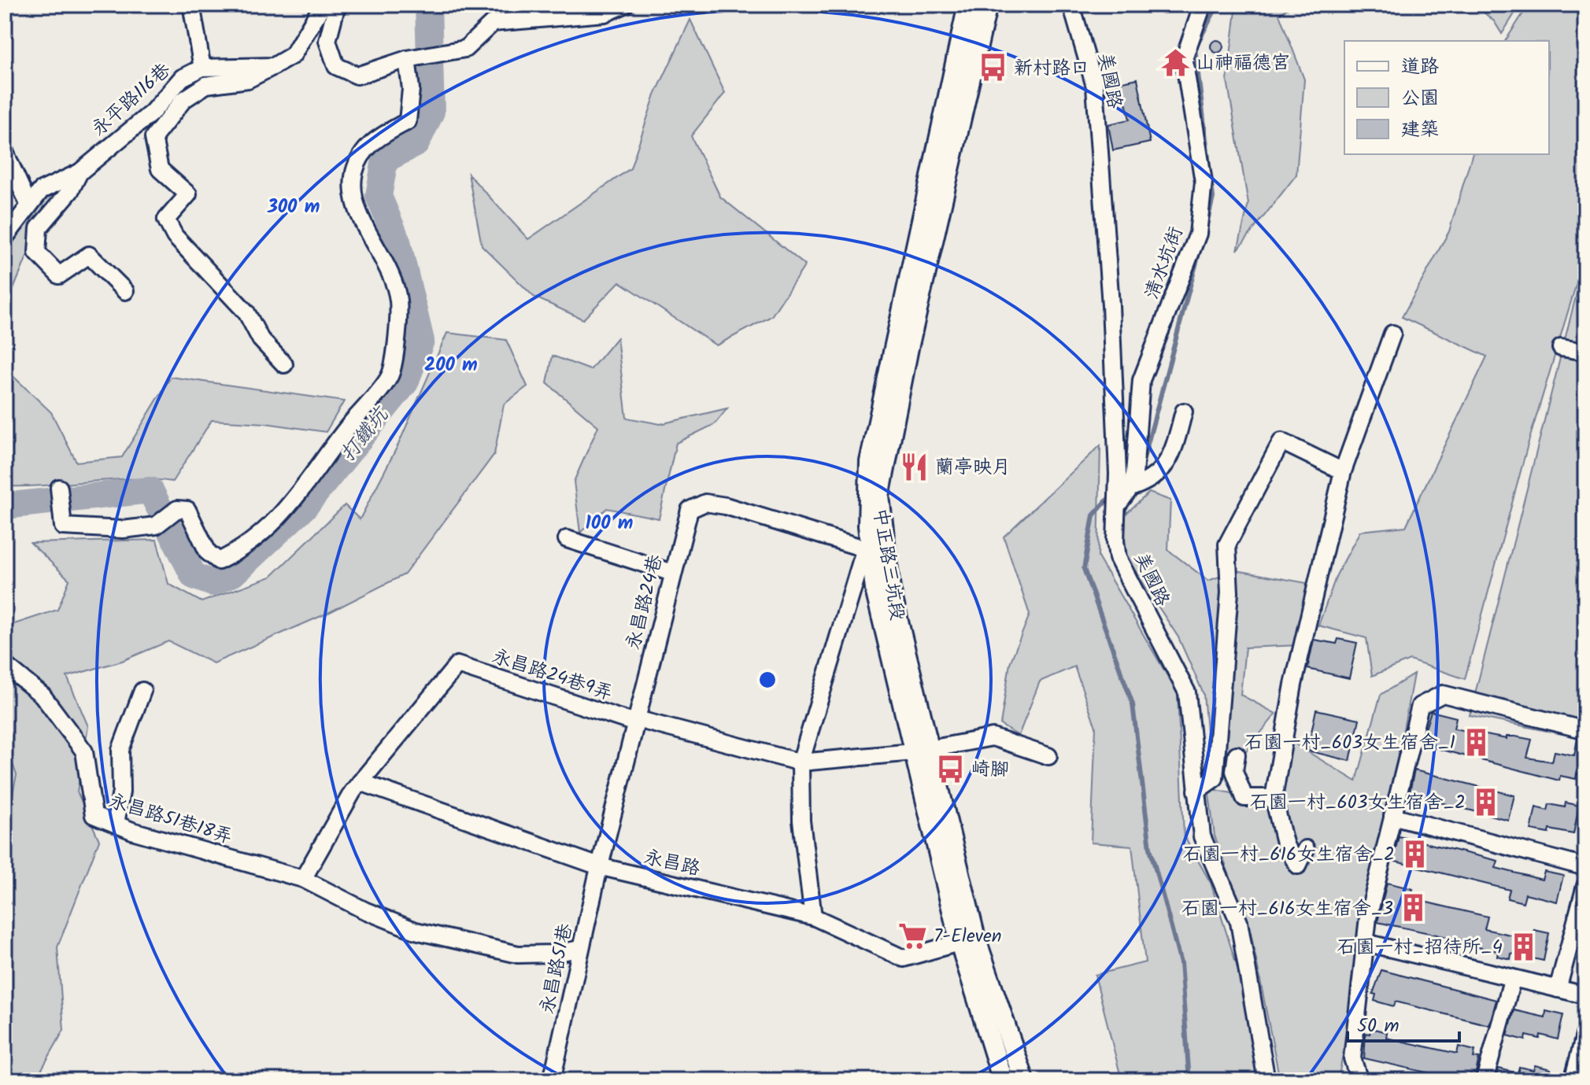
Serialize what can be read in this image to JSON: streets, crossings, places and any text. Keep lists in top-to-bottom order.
{
  "streets": {
    "main road": ["中正路三坑段"],
    "street": [
      "美國路",
      "永平路116巷",
      "清水坑街",
      "永昌路24巷",
      "永昌路24巷9弄",
      "永昌路51巷18弄",
      "永昌路",
      "永昌路51巷"
    ]
  },
  "crossings": [
    ["美國路", "清水坑街"],
    ["中正路三坑段", "永昌路24巷"],
    ["中正路三坑段", "永昌路"],
    ["永昌路24巷", "永昌路24巷9弄"],
    ["永昌路24巷", "永昌路"],
    ["永昌路24巷", "永昌路51巷"],
    ["永昌路24巷9弄", "永昌路"],
    ["永昌路51巷18弄", "永昌路51巷"],
    ["永昌路", "永昌路51巷"]
  ],
  "water": ["打鐵坑"],
  "places": {
    "temple": ["山神福德宮"],
    "bus stop": ["新村路口", "崎腳"],
    "restaurant": ["蘭亭映月"],
    "building": [
      "石園一村_603女生宿舍_1",
      "石園一村_603女生宿舍_2",
      "石園一村_616女生宿舍_2",
      "石園一村_616女生宿舍_3",
      "石園一村_招待所_4"
    ],
    "supermarket": ["7-Eleven"]
  },
  "legend": ["道路", "公園", "建築"],
  "scale_bar": "50 m",
  "rings": ["300 m", "200 m", "100 m"]
}
